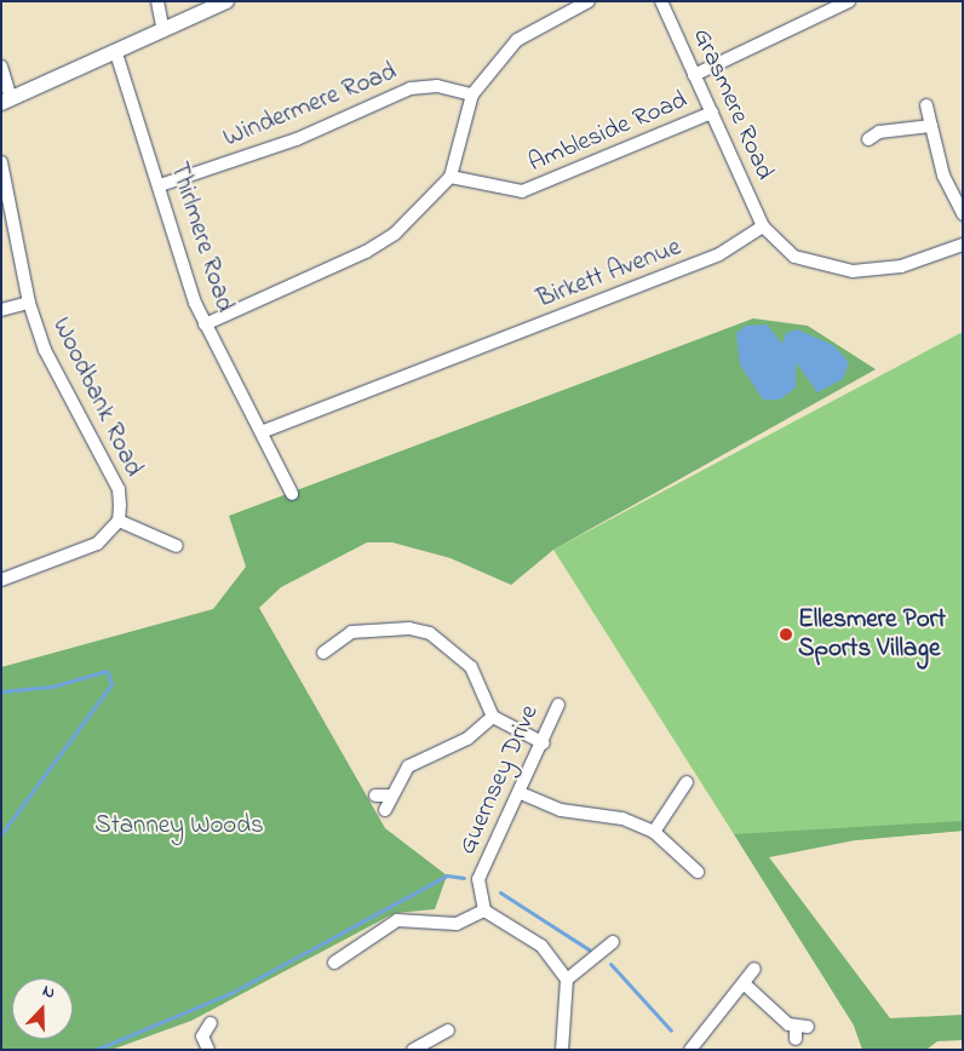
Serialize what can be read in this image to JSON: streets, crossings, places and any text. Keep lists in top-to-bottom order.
{
  "streets": {
    "street": [
      "Grasmere Road",
      "Windermere Road",
      "Ambleside Road",
      "Thirlmere Road",
      "Birkett Avenue",
      "Woodbank Road",
      "Guernsey Drive"
    ]
  },
  "crossings": [
    ["Grasmere Road", "Ambleside Road"],
    ["Grasmere Road", "Birkett Avenue"],
    ["Windermere Road", "Thirlmere Road"],
    ["Thirlmere Road", "Birkett Avenue"]
  ],
  "parks": ["Stanney Woods"],
  "places": ["Ellesmere Port Sports Village"],
  "north": "top"
}
